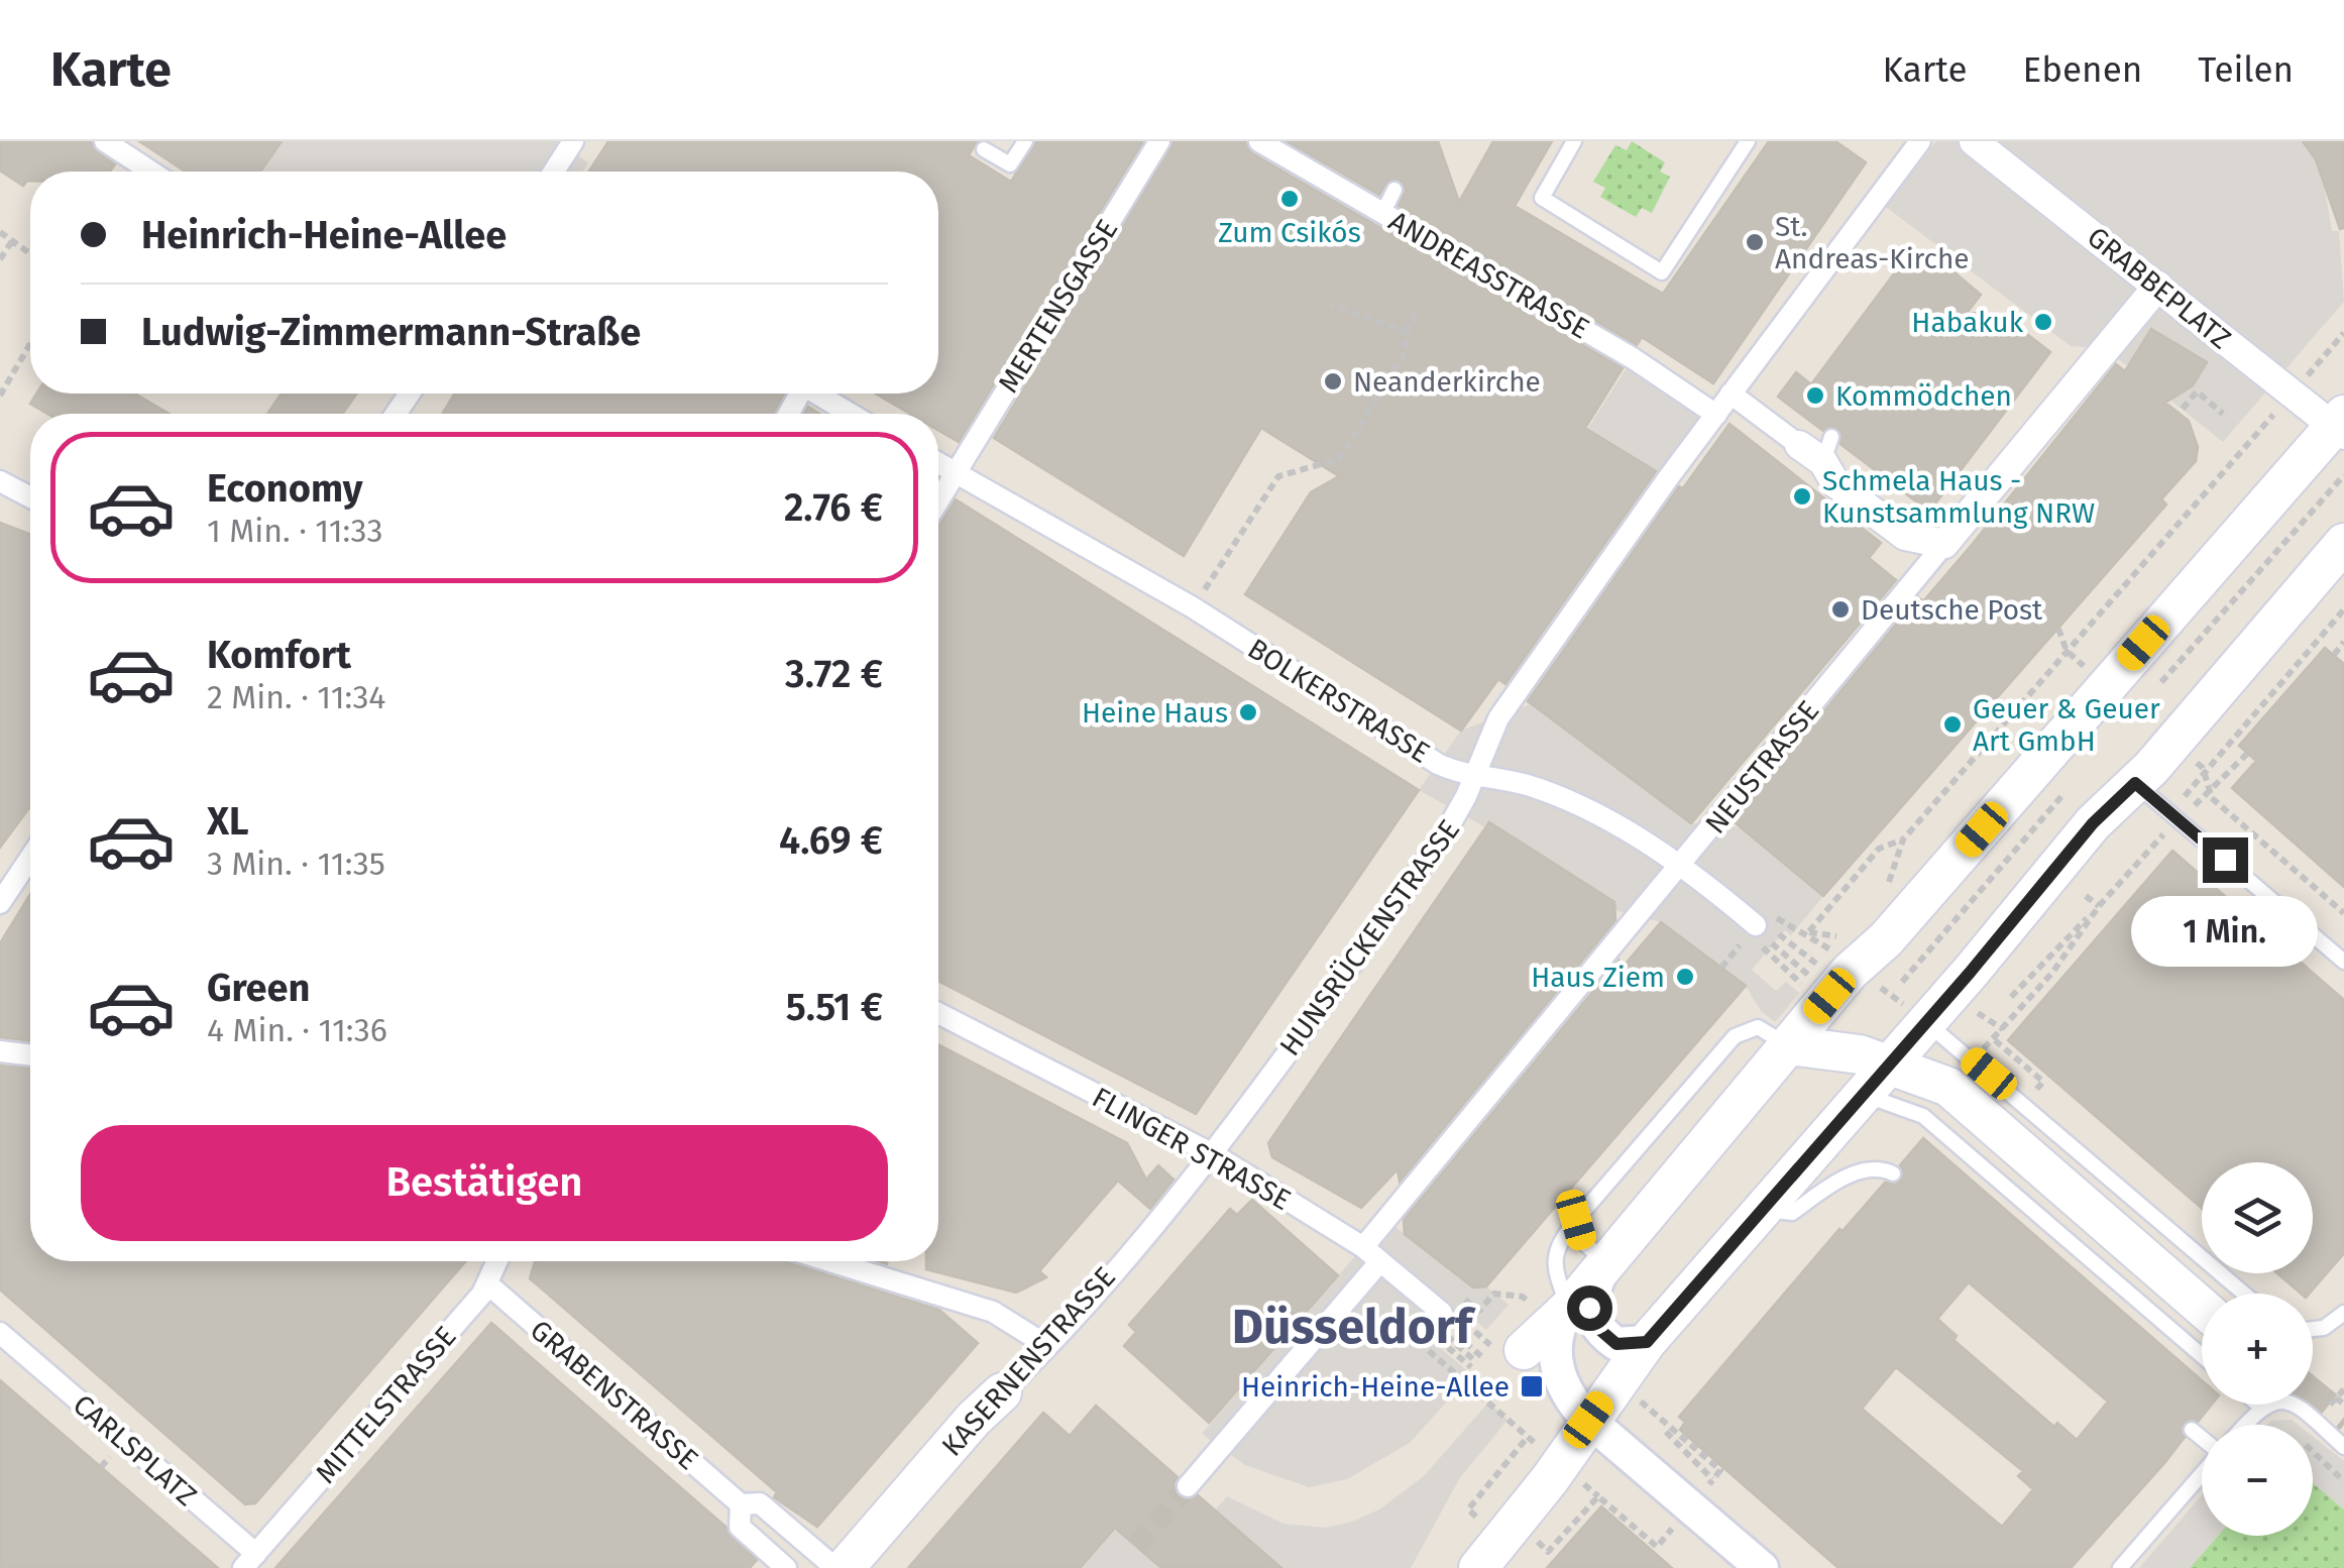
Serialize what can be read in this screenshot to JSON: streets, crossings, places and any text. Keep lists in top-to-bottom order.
{
  "streets": {
    "main road": ["KASERNENSTRASSE"],
    "street": [
      "ANDREASSTRASSE",
      "GRABBEPLATZ",
      "MERTENSGASSE",
      "BOLKERSTRASSE",
      "NEUSTRASSE",
      "HUNSRÜCKENSTRASSE",
      "FLINGER STRASSE",
      "GRABENSTRASSE",
      "MITTELSTRASSE",
      "CARLSPLATZ"
    ]
  },
  "crossings": [
    ["ANDREASSTRASSE", "HUNSRÜCKENSTRASSE"],
    ["GRABBEPLATZ", "NEUSTRASSE"],
    ["MERTENSGASSE", "BOLKERSTRASSE"],
    ["BOLKERSTRASSE", "NEUSTRASSE"],
    ["BOLKERSTRASSE", "HUNSRÜCKENSTRASSE"],
    ["NEUSTRASSE", "FLINGER STRASSE"],
    ["HUNSRÜCKENSTRASSE", "FLINGER STRASSE"],
    ["HUNSRÜCKENSTRASSE", "KASERNENSTRASSE"],
    ["FLINGER STRASSE", "KASERNENSTRASSE"],
    ["GRABENSTRASSE", "MITTELSTRASSE"],
    ["MITTELSTRASSE", "CARLSPLATZ"]
  ],
  "districts": ["Düsseldorf"],
  "places": {
    "other": [
      "Zum Csikós",
      "St. Andreas-Kirche",
      "Habakuk",
      "Neanderkirche",
      "Kommödchen",
      "Schmela Haus - Kunstsammlung NRW",
      "Deutsche Post",
      "Heine Haus",
      "Geuer & Geuer Art GmbH",
      "Haus Ziem"
    ],
    "transit": ["Heinrich-Heine-Allee"]
  },
  "page": {
    "header": "Karte",
    "nav": ["Karte", "Ebenen", "Teilen"],
    "banner": ["Heinrich-Heine-Allee", "Ludwig-Zimmermann-Straße"],
    "list": [
      {
        "name": "Economy",
        "note": "1 Min. · 11:33",
        "value": "2.76 €"
      },
      {
        "name": "Komfort",
        "note": "2 Min. · 11:34",
        "value": "3.72 €"
      },
      {
        "name": "XL",
        "note": "3 Min. · 11:35",
        "value": "4.69 €"
      },
      {
        "name": "Green",
        "note": "4 Min. · 11:36",
        "value": "5.51 €"
      }
    ],
    "bubble": "1 Min.",
    "buttons": "Bestätigen",
    "map_buttons": ["+", "−"]
  }
}
